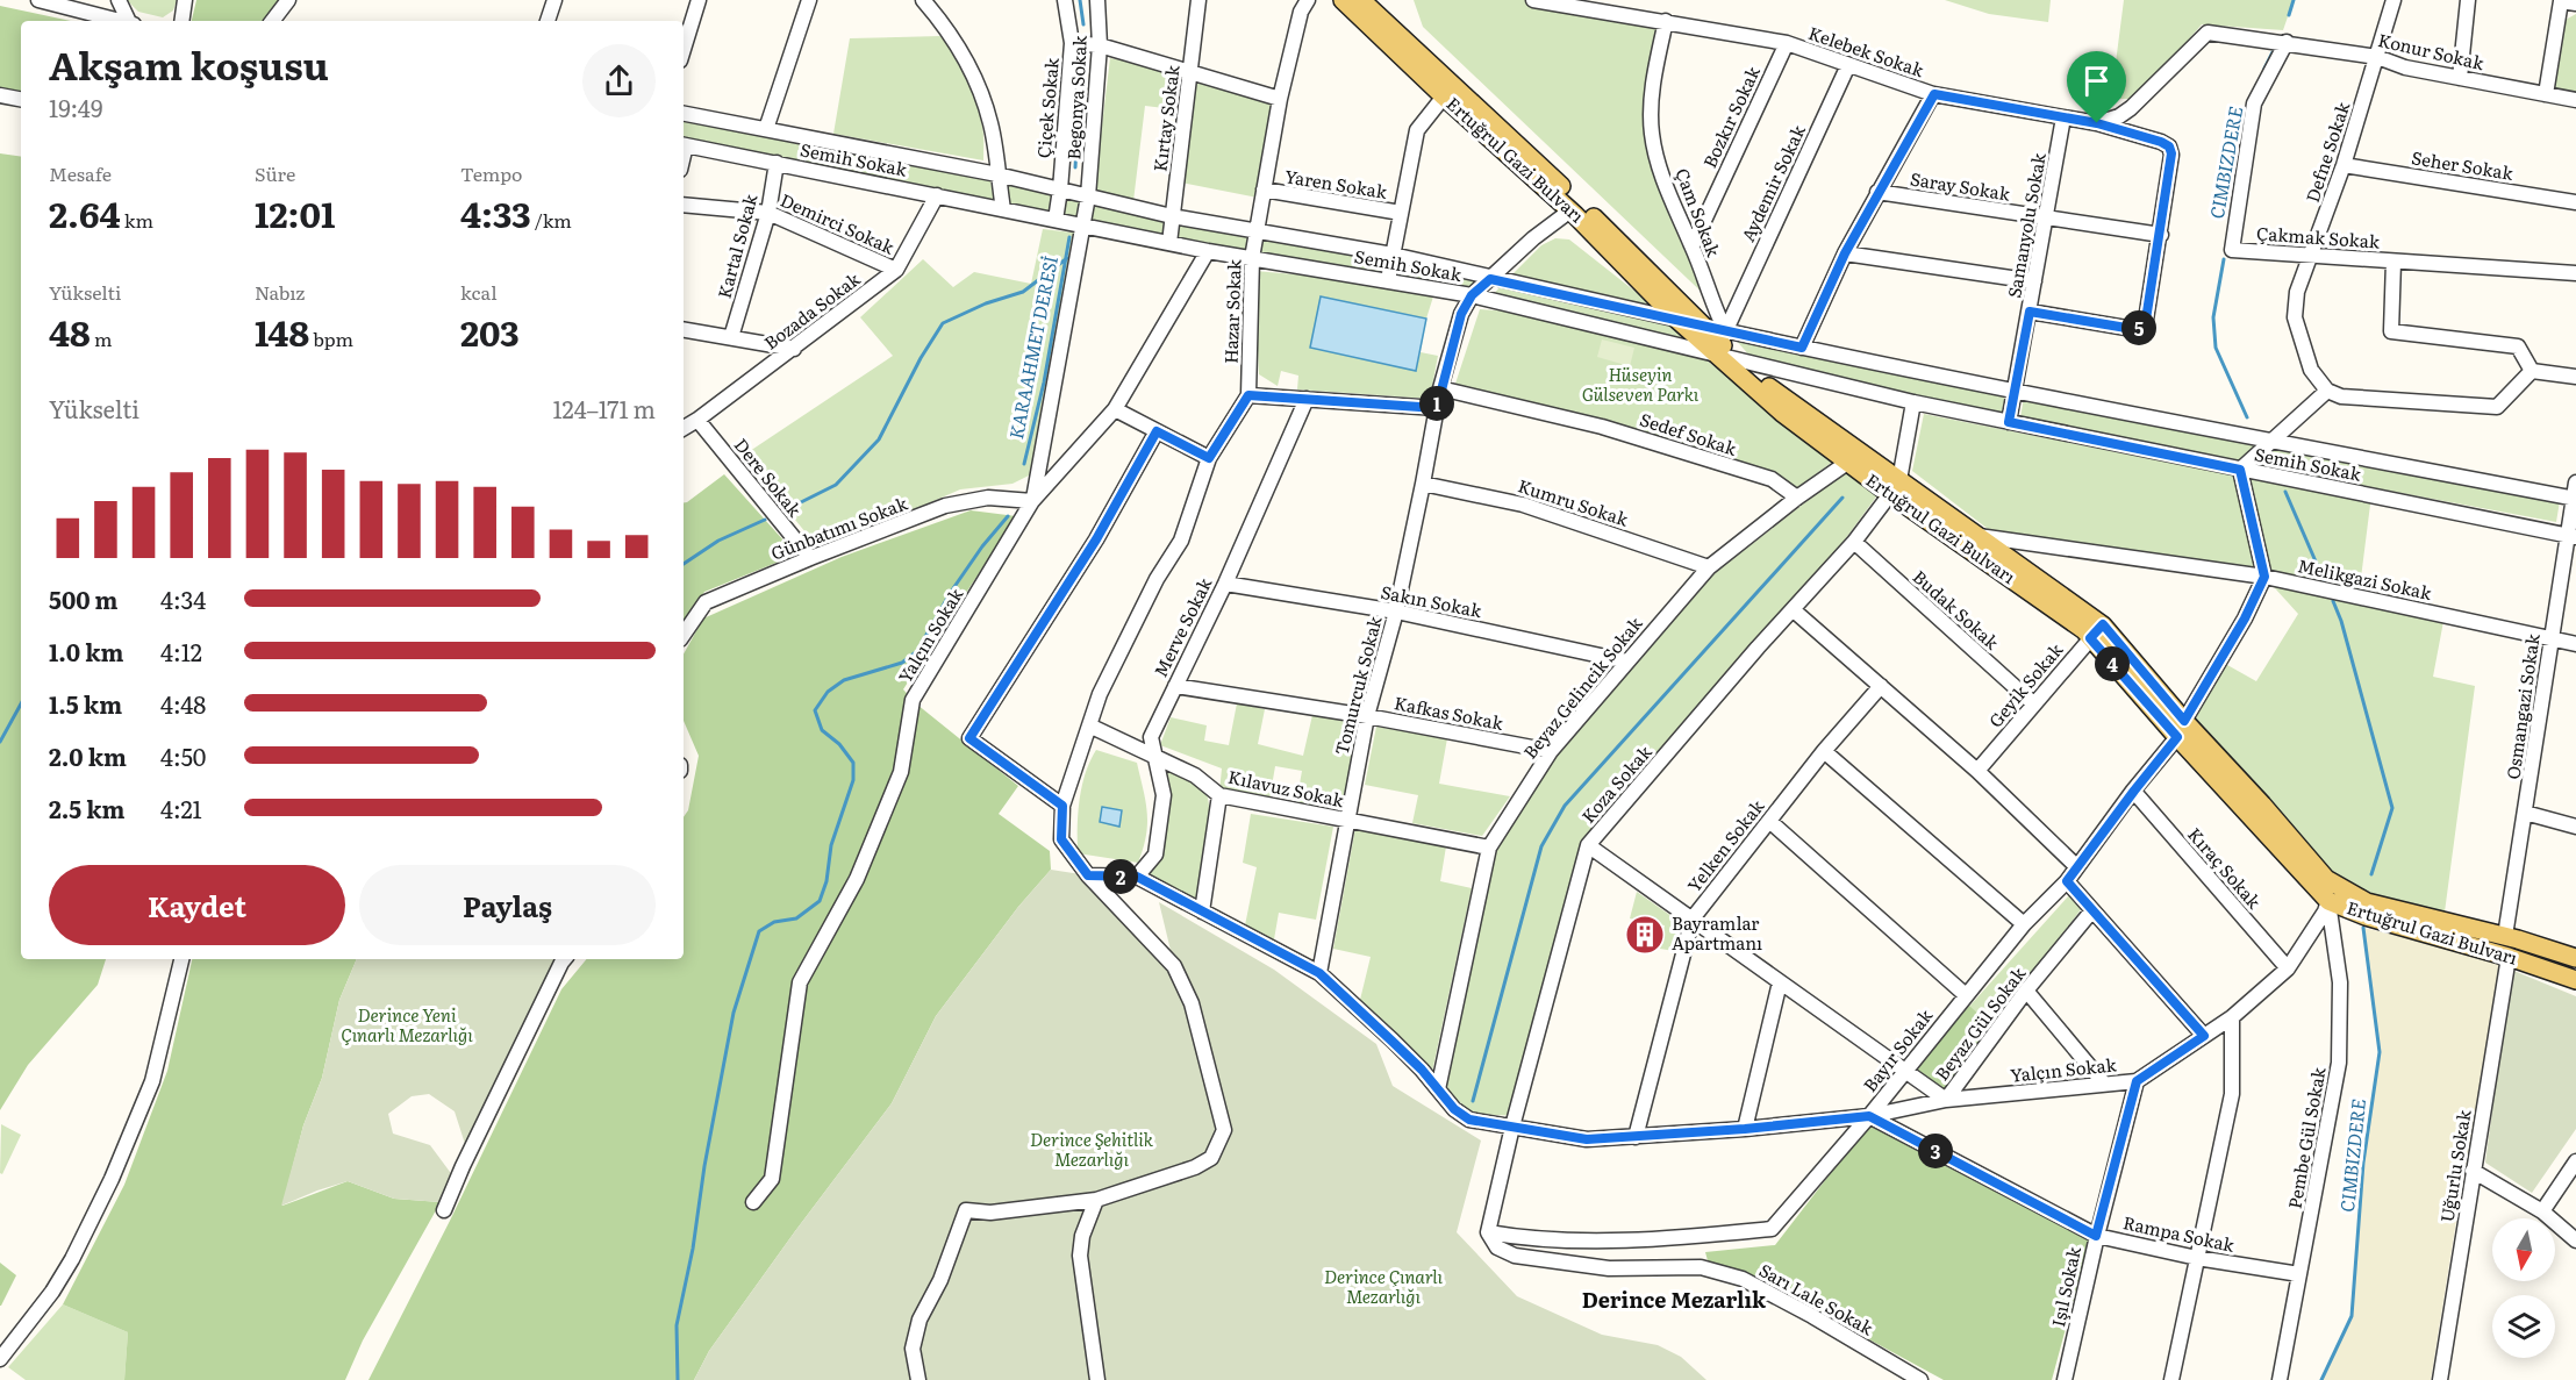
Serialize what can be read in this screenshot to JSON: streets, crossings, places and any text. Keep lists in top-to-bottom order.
{
  "streets": {
    "main road": ["Ertuğrul Gazi Bulvarı"],
    "street": [
      "Kelebek Sokak",
      "Konur Sokak",
      "Begonya Sokak",
      "Çiçek Sokak",
      "Bozkır Sokak",
      "Kırtay Sokak",
      "Defne Sokak",
      "Semih Sokak",
      "Seher Sokak",
      "Aydemir Sokak",
      "Yaren Sokak",
      "Saray Sokak",
      "Çam Sokak",
      "Demirci Sokak",
      "Samanyolu Sokak",
      "Çakmak Sokak",
      "Kartal Sokak",
      "Bozada Sokak",
      "Hazar Sokak",
      "Sedef Sokak",
      "Dere Sokak",
      "Kumru Sokak",
      "Günbatımı Sokak",
      "Melikgazi Sokak",
      "Sakın Sokak",
      "Budak Sokak",
      "Merve Sokak",
      "Yalçın Sokak",
      "Tomurcuk Sokak",
      "Geyik Sokak",
      "Beyaz Gelincik Sokak",
      "Osmangazi Sokak",
      "Kafkas Sokak",
      "Koza Sokak",
      "Kılavuz Sokak",
      "Yelken Sokak",
      "Kıraç Sokak",
      "Beyaz Gül Sokak",
      "Bayır Sokak",
      "Pembe Gül Sokak",
      "Uğurlu Sokak",
      "Rampa Sokak",
      "Işıl Sokak",
      "Sarı Lale Sokak"
    ]
  },
  "crossings": [
    ["Kelebek Sokak", "Bozkır Sokak"],
    ["Kelebek Sokak", "Aydemir Sokak"],
    ["Kelebek Sokak", "Saray Sokak"],
    ["Kelebek Sokak", "Çam Sokak"],
    ["Kelebek Sokak", "Samanyolu Sokak"],
    ["Konur Sokak", "Defne Sokak"],
    ["Konur Sokak", "Çakmak Sokak"],
    ["Begonya Sokak", "Çiçek Sokak"],
    ["Begonya Sokak", "Semih Sokak"],
    ["Çiçek Sokak", "Semih Sokak"],
    ["Bozkır Sokak", "Çam Sokak"],
    ["Kırtay Sokak", "Semih Sokak"],
    ["Defne Sokak", "Seher Sokak"],
    ["Defne Sokak", "Çakmak Sokak"],
    ["Semih Sokak", "Ertuğrul Gazi Bulvarı"],
    ["Semih Sokak", "Aydemir Sokak"],
    ["Semih Sokak", "Çam Sokak"],
    ["Semih Sokak", "Samanyolu Sokak"],
    ["Semih Sokak", "Kartal Sokak"],
    ["Semih Sokak", "Bozada Sokak"],
    ["Semih Sokak", "Hazar Sokak"],
    ["Semih Sokak", "Yalçın Sokak"],
    ["Semih Sokak", "Tomurcuk Sokak"],
    ["Semih Sokak", "Osmangazi Sokak"],
    ["Ertuğrul Gazi Bulvarı", "Aydemir Sokak"],
    ["Ertuğrul Gazi Bulvarı", "Çam Sokak"],
    ["Ertuğrul Gazi Bulvarı", "Melikgazi Sokak"],
    ["Ertuğrul Gazi Bulvarı", "Yalçın Sokak"],
    ["Ertuğrul Gazi Bulvarı", "Geyik Sokak"],
    ["Ertuğrul Gazi Bulvarı", "Beyaz Gelincik Sokak"],
    ["Ertuğrul Gazi Bulvarı", "Osmangazi Sokak"],
    ["Ertuğrul Gazi Bulvarı", "Koza Sokak"],
    ["Ertuğrul Gazi Bulvarı", "Bayır Sokak"],
    ["Ertuğrul Gazi Bulvarı", "Pembe Gül Sokak"],
    ["Ertuğrul Gazi Bulvarı", "Uğurlu Sokak"],
    ["Aydemir Sokak", "Çam Sokak"],
    ["Yaren Sokak", "Hazar Sokak"],
    ["Saray Sokak", "Samanyolu Sokak"],
    ["Demirci Sokak", "Kartal Sokak"],
    ["Demirci Sokak", "Bozada Sokak"],
    ["Bozada Sokak", "Dere Sokak"],
    ["Sedef Sokak", "Tomurcuk Sokak"],
    ["Sedef Sokak", "Beyaz Gelincik Sokak"],
    ["Dere Sokak", "Günbatımı Sokak"],
    ["Kumru Sokak", "Tomurcuk Sokak"],
    ["Kumru Sokak", "Beyaz Gelincik Sokak"],
    ["Günbatımı Sokak", "Yalçın Sokak"],
    ["Melikgazi Sokak", "Osmangazi Sokak"],
    ["Melikgazi Sokak", "Bayır Sokak"],
    ["Sakın Sokak", "Merve Sokak"],
    ["Sakın Sokak", "Tomurcuk Sokak"],
    ["Sakın Sokak", "Beyaz Gelincik Sokak"],
    ["Budak Sokak", "Geyik Sokak"],
    ["Budak Sokak", "Koza Sokak"],
    ["Merve Sokak", "Kafkas Sokak"],
    ["Merve Sokak", "Kılavuz Sokak"],
    ["Yalçın Sokak", "Kıraç Sokak"],
    ["Yalçın Sokak", "Beyaz Gül Sokak"],
    ["Yalçın Sokak", "Pembe Gül Sokak"],
    ["Yalçın Sokak", "Işıl Sokak"],
    ["Tomurcuk Sokak", "Kafkas Sokak"],
    ["Tomurcuk Sokak", "Kılavuz Sokak"],
    ["Beyaz Gelincik Sokak", "Kafkas Sokak"],
    ["Beyaz Gelincik Sokak", "Kılavuz Sokak"],
    ["Koza Sokak", "Bayır Sokak"],
    ["Koza Sokak", "Sarı Lale Sokak"],
    ["Kıraç Sokak", "Bayır Sokak"],
    ["Beyaz Gül Sokak", "Bayır Sokak"],
    ["Beyaz Gül Sokak", "Rampa Sokak"],
    ["Bayır Sokak", "Rampa Sokak"],
    ["Bayır Sokak", "Sarı Lale Sokak"],
    ["Pembe Gül Sokak", "Rampa Sokak"],
    ["Rampa Sokak", "Işıl Sokak"]
  ],
  "districts": ["Derince Mezarlık"],
  "water": ["CIMBIZDERE", "KARAAHMET DERESİ"],
  "parks": [
    "Hüseyin Gülseven Parkı",
    "Derince Yeni Çınarlı Mezarlığı",
    "Derince Şehitlik Mezarlığı",
    "Derince Çınarlı Mezarlığı"
  ],
  "places": {
    "building": ["Bayramlar Apartmanı"]
  },
  "north": "bottom",
  "page": {
    "heading": ["Akşam koşusu", "19:49"],
    "stats": [
      ["Mesafe", "2.64 km"],
      ["Süre", "12:01"],
      ["Tempo", "4:33 /km"],
      ["Yükselti", "48 m"],
      ["Nabız", "148 bpm"],
      ["kcal", "203"]
    ],
    "pins": [
      "5",
      "1",
      "4",
      "2",
      "3"
    ],
    "chart": ["Yükselti", "124–171 m"],
    "list": [
      {
        "name": "500 m",
        "note": "4:34"
      },
      {
        "name": "1.0 km",
        "note": "4:12"
      },
      {
        "name": "1.5 km",
        "note": "4:48"
      },
      {
        "name": "2.0 km",
        "note": "4:50"
      },
      {
        "name": "2.5 km",
        "note": "4:21"
      }
    ],
    "buttons": ["Kaydet", "Paylaş"]
  }
}
